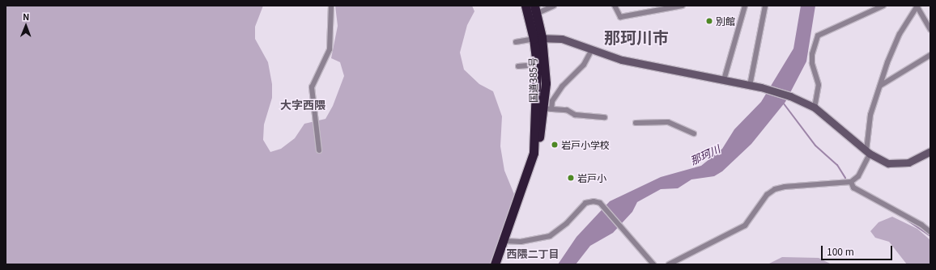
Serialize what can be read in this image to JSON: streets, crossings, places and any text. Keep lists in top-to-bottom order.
{
  "streets": {
    "highway": ["国道385号"]
  },
  "districts": ["那珂川市", "大字西隈", "西隈二丁目"],
  "water": ["那珂川"],
  "places": ["別館", "岩戸小学校", "岩戸小"],
  "scale_bar": "100 m",
  "north": "top"
}
